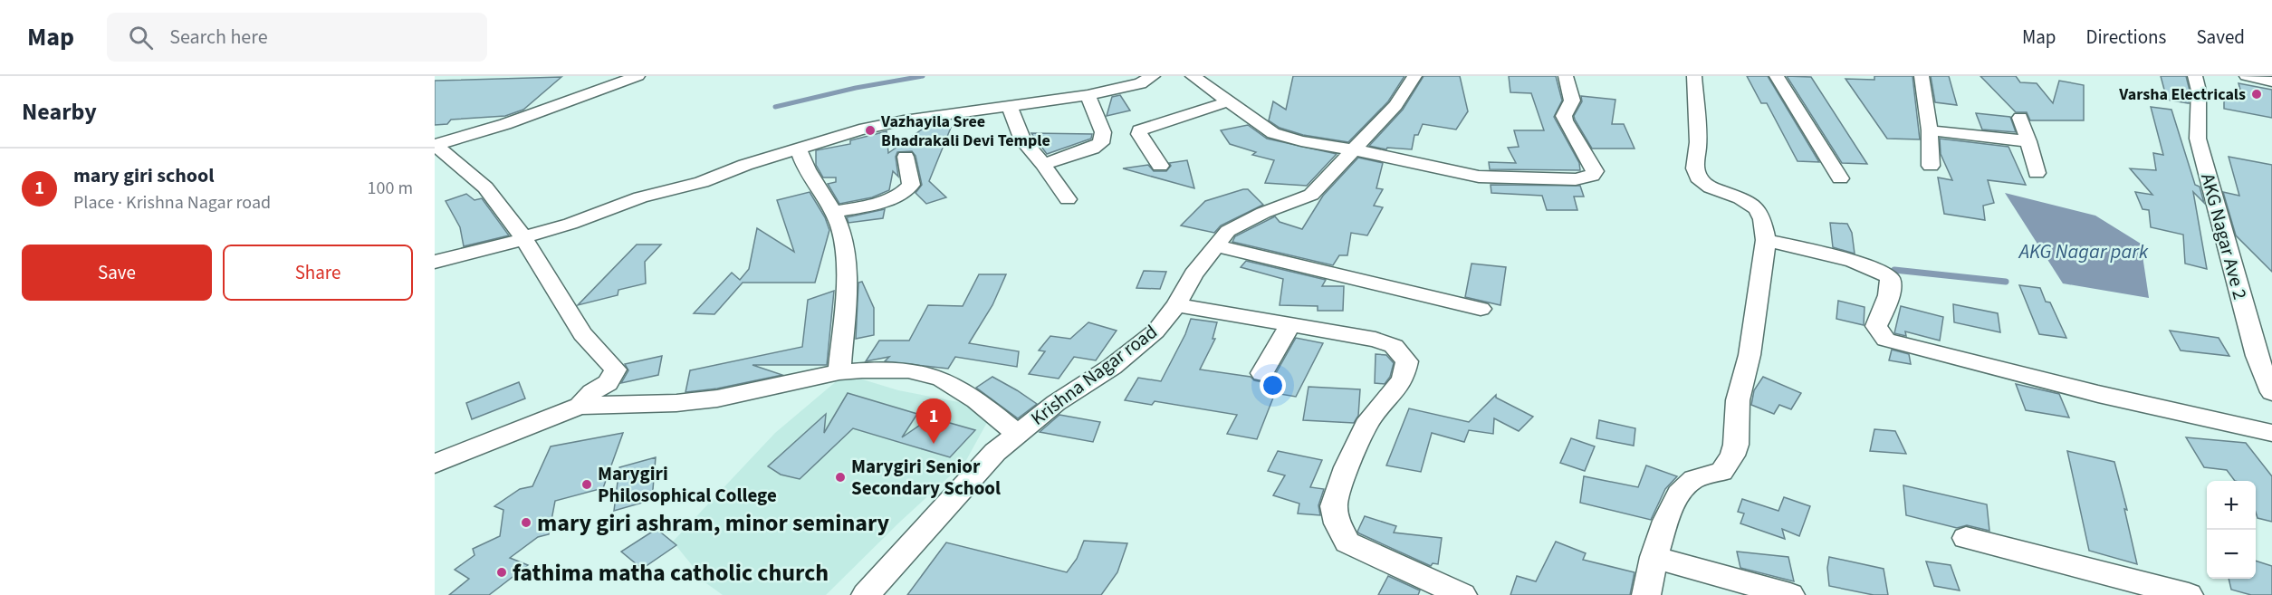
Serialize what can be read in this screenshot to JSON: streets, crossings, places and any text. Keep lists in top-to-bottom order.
{
  "streets": {
    "street": ["AKG Nagar Ave 2", "Krishna Nagar road"]
  },
  "water": ["AKG Nagar park"],
  "places": [
    "Varsha Electricals",
    "Vazhayila Sree Bhadrakali Devi Temple",
    "Marygiri Senior Secondary School",
    "Marygiri Philosophical College",
    "mary giri ashram, minor seminary",
    "fathima matha catholic church"
  ],
  "page": {
    "header": "Map",
    "search": "Search here",
    "nav": ["Map", "Directions", "Saved"],
    "heading": "Nearby",
    "list": [
      {
        "mark": "1",
        "name": "mary giri school",
        "note": "Place · Krishna Nagar road",
        "value": "100 m"
      }
    ],
    "buttons": ["Save", "Share"],
    "pins": "1",
    "map_buttons": ["+", "−"]
  }
}
